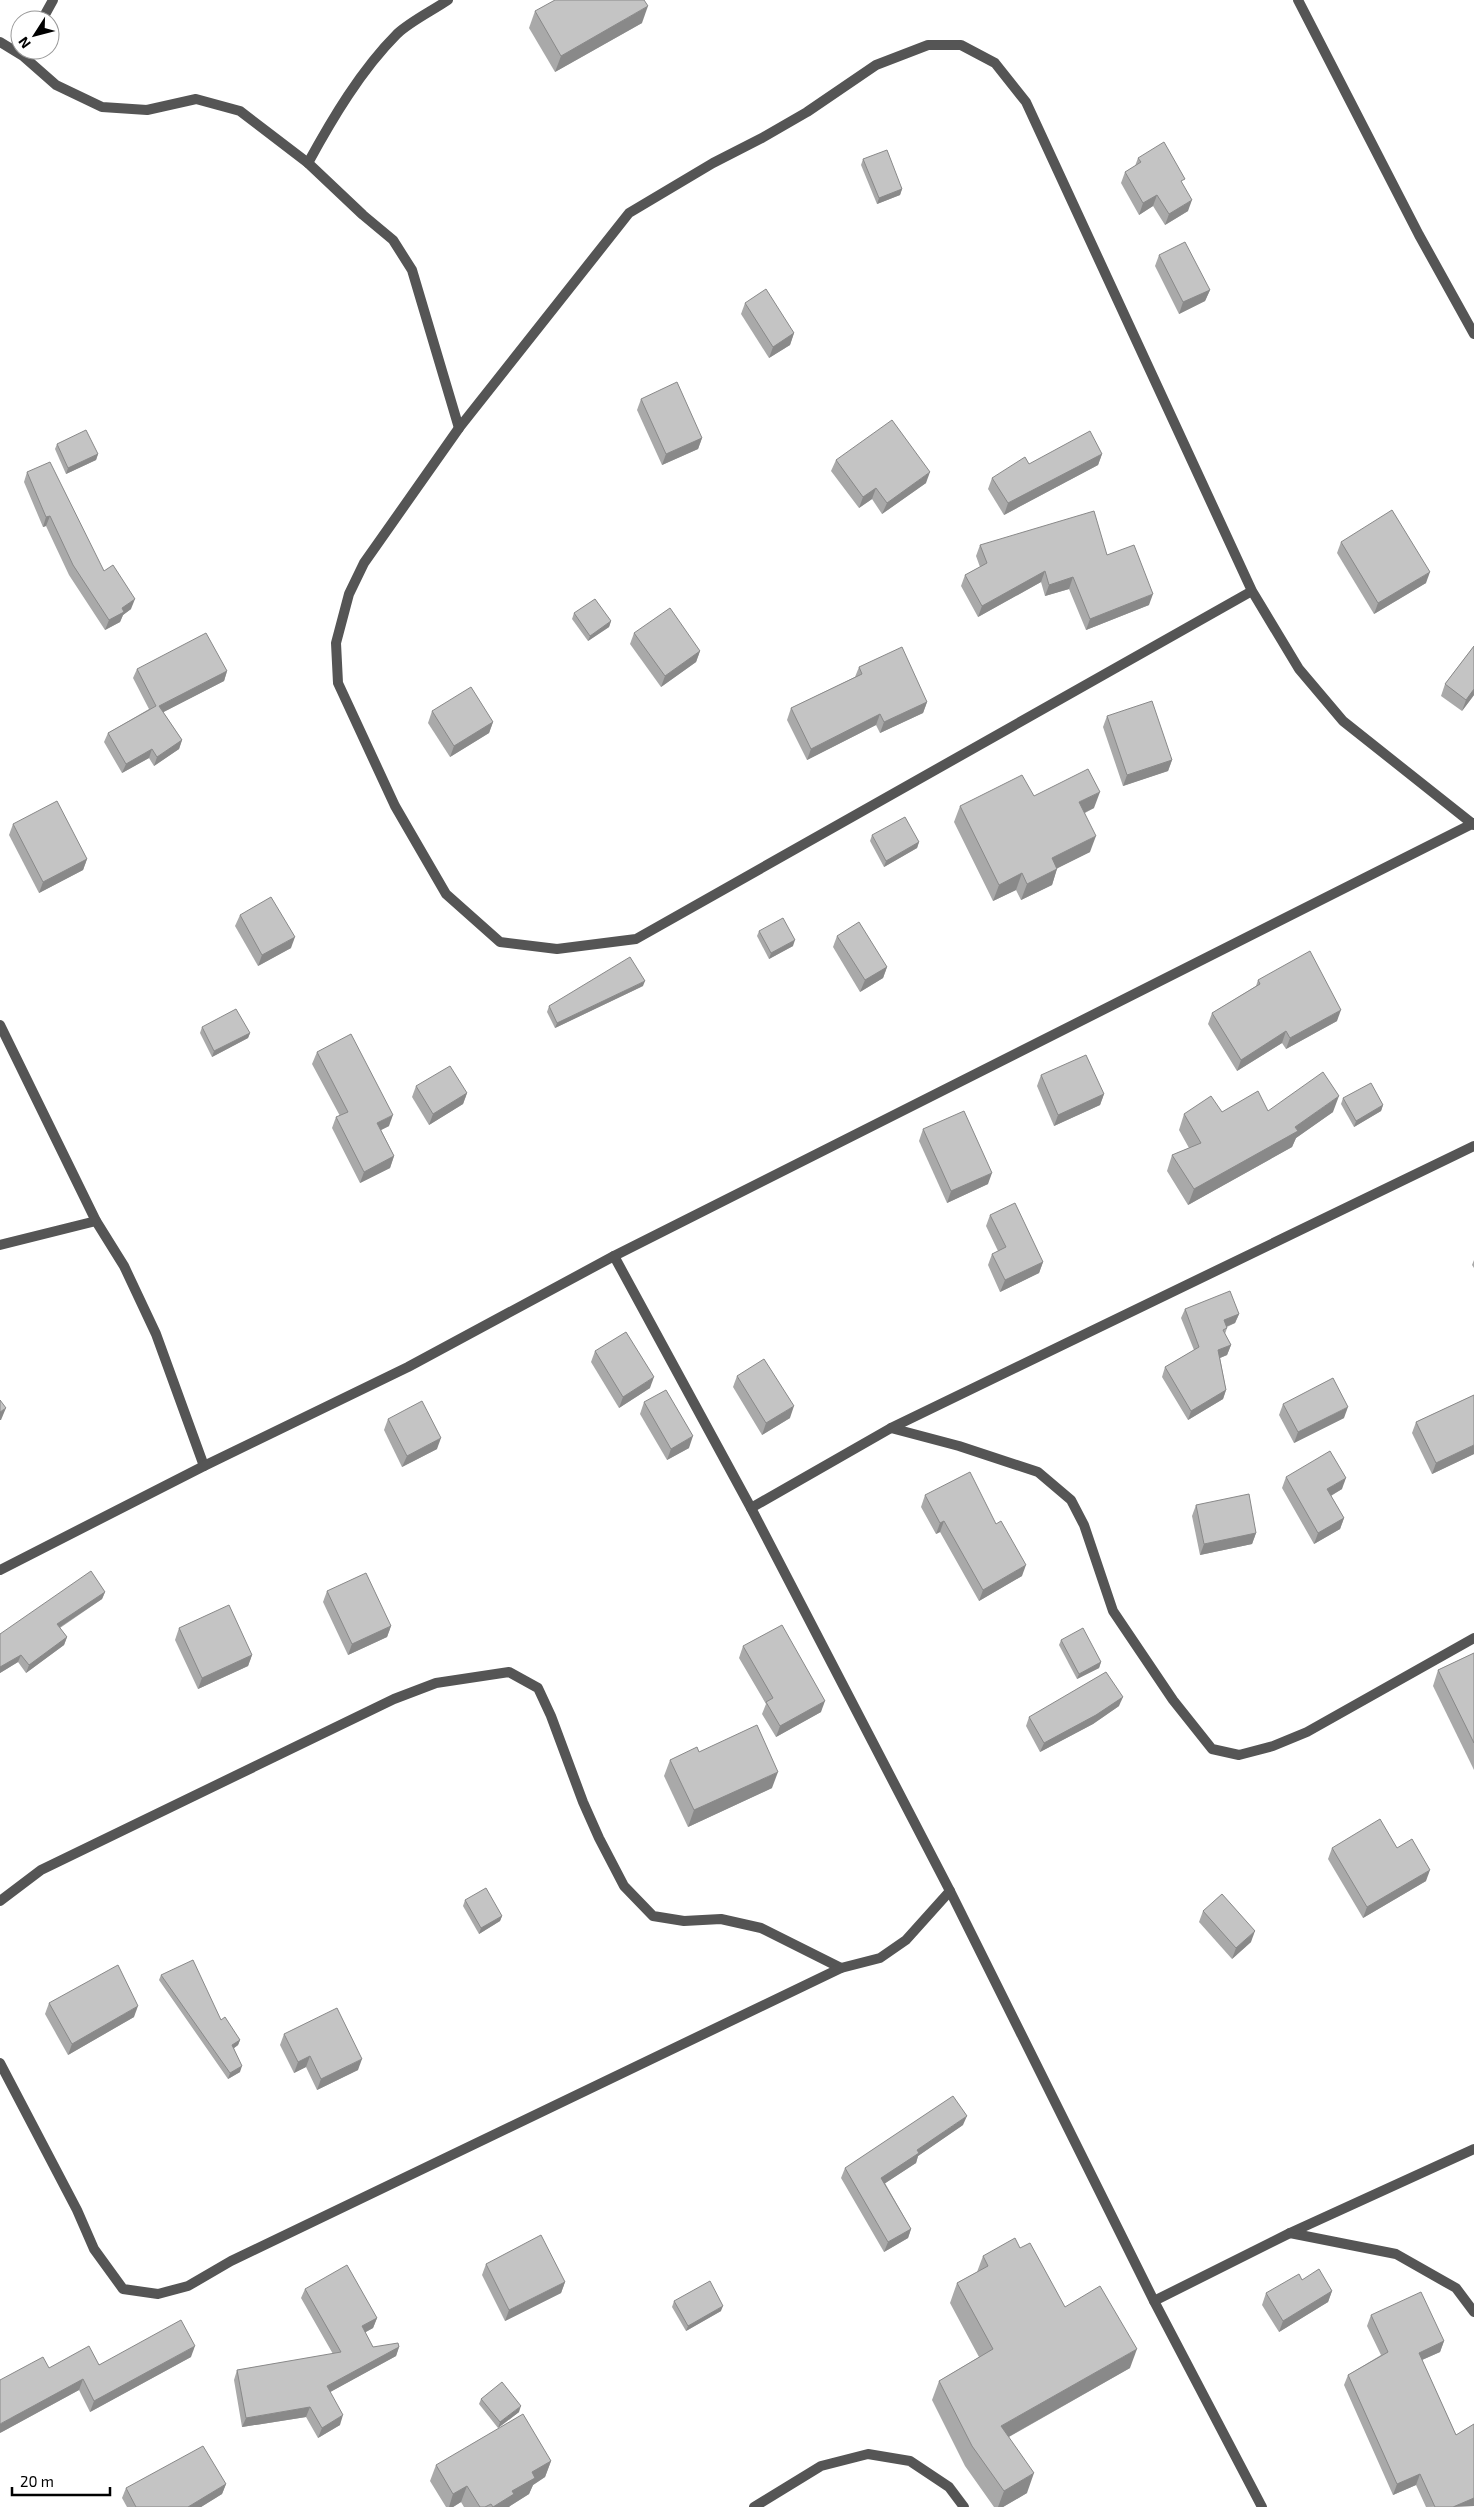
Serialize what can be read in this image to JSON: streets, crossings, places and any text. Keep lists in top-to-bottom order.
{
  "scale_bar": "20 m",
  "north": "bottom left"
}
